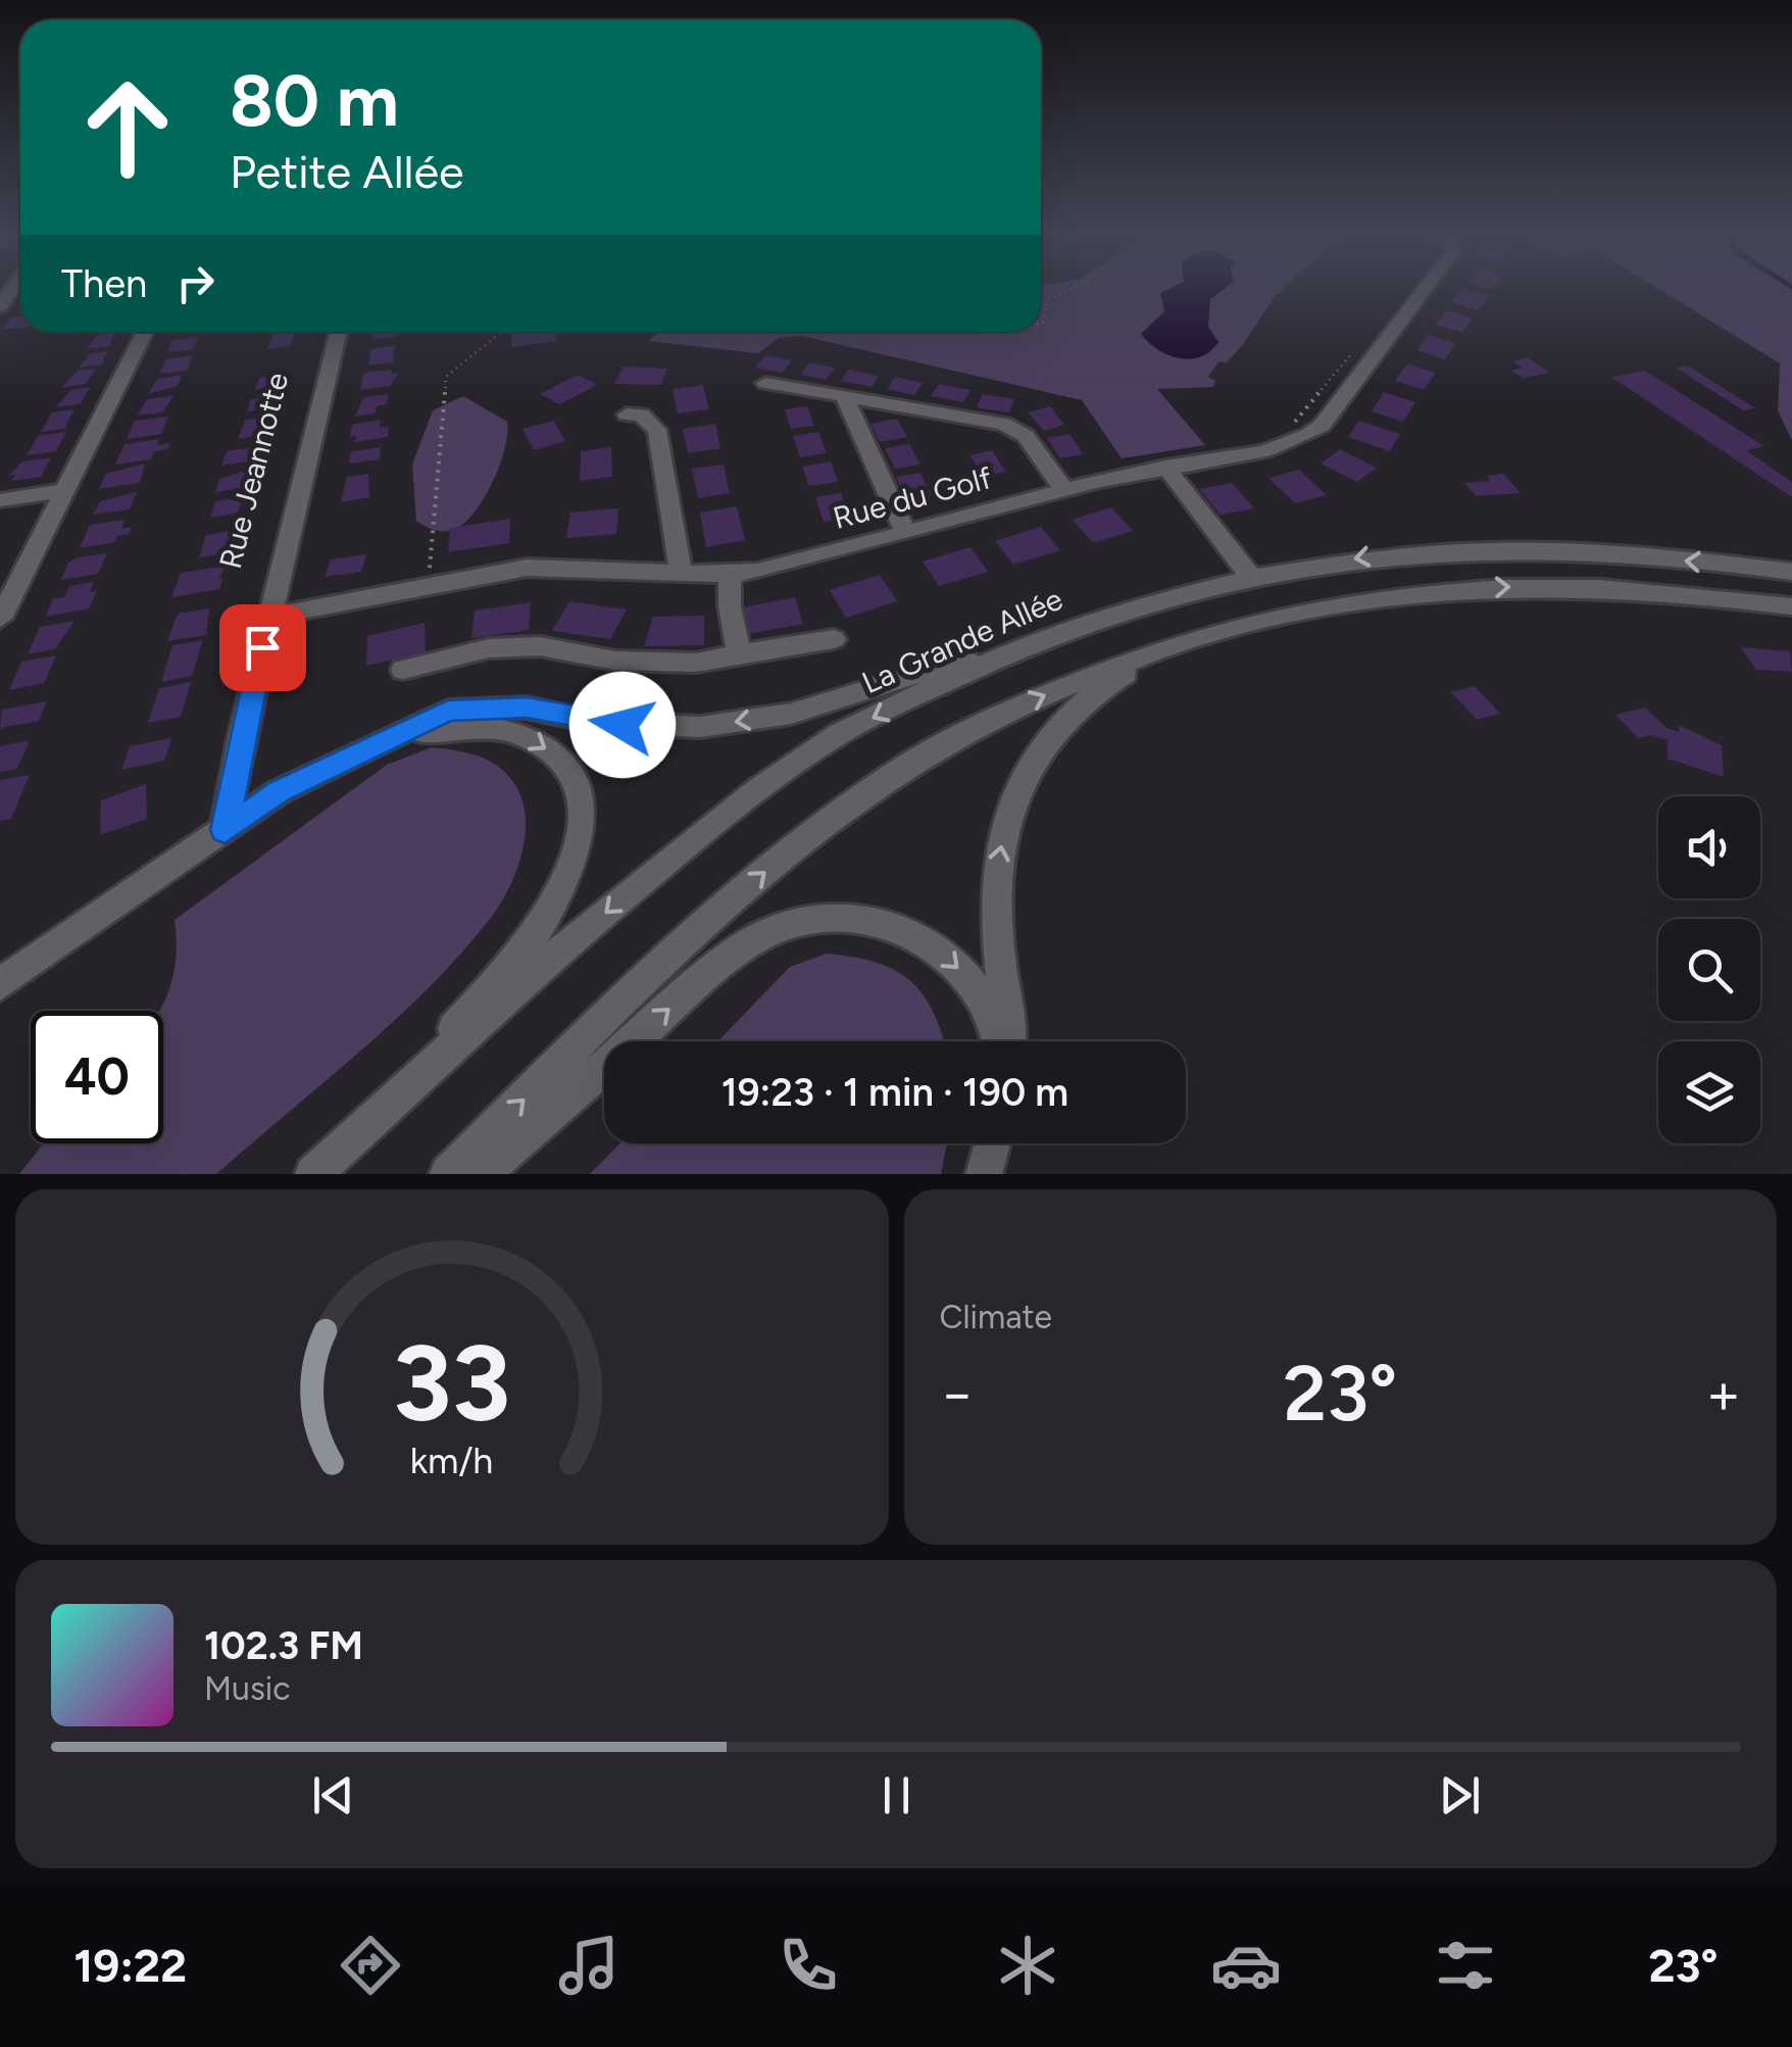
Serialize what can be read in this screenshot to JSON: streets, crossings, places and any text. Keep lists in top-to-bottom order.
{
  "streets": {
    "street": ["Rue Jeannotte", "Rue du Golf", "La Grande Allée"]
  },
  "crossings": [
    ["Rue Jeannotte", "Rue du Golf"]
  ],
  "page": {
    "turn": ["80 m", "Petite Allée"],
    "then": "Then",
    "limit": "40",
    "trip": "19:23 · 1 min · 190 m",
    "tile": "Climate",
    "heat": ["−", "23°", "+"],
    "song": ["102.3 FM", "Music"],
    "tabs": ["19:22", "23°"],
    "gauge": ["33", "km/h"]
  }
}
